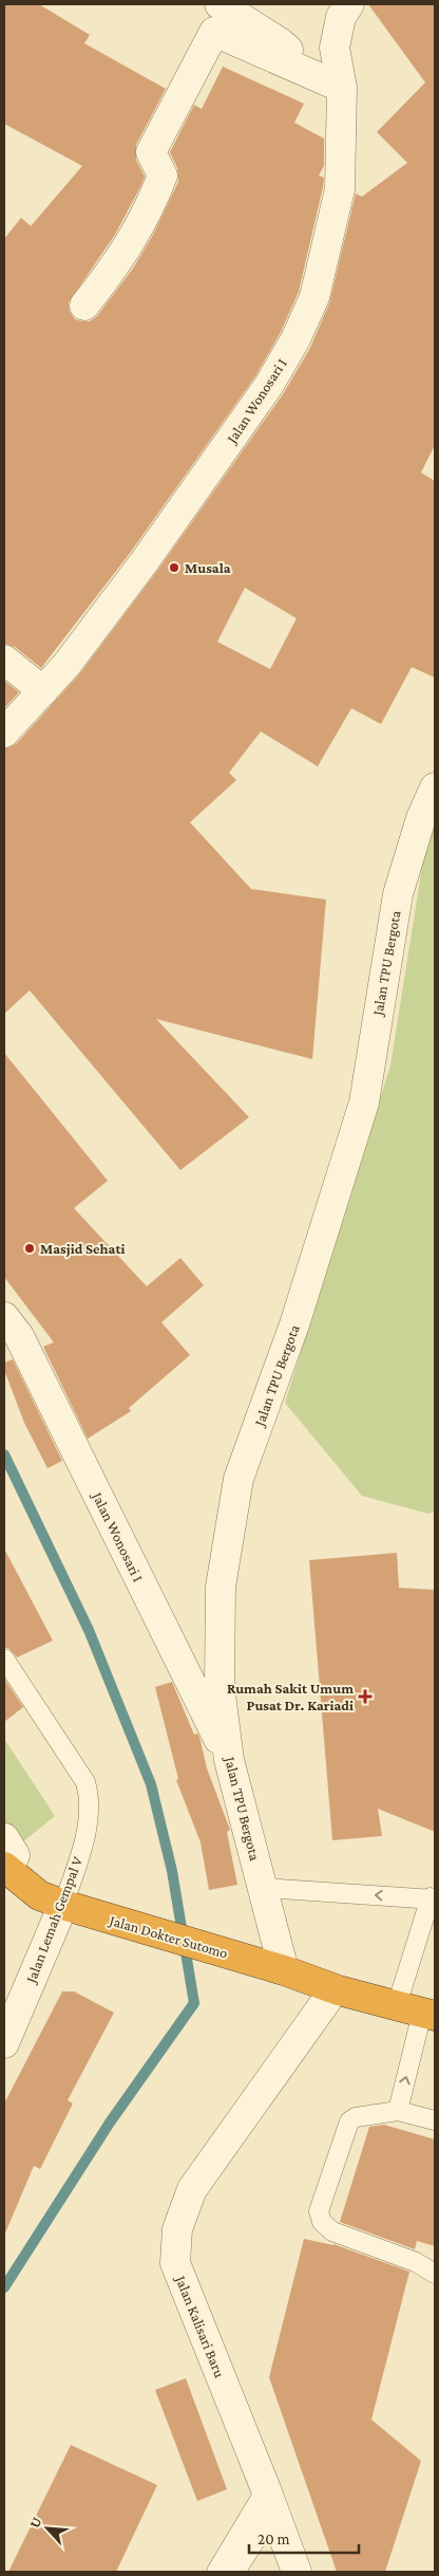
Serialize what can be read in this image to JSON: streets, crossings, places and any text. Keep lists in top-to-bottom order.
{
  "streets": {
    "highway": ["Jalan Dokter Sutomo"],
    "street": [
      "Jalan Wonosari I",
      "Jalan TPU Bergota",
      "Jalan Lemah Gempal V",
      "Jalan Kalisari Baru"
    ]
  },
  "crossings": [
    ["Jalan Wonosari I", "Jalan TPU Bergota"],
    ["Jalan TPU Bergota", "Jalan Dokter Sutomo"],
    ["Jalan Lemah Gempal V", "Jalan Dokter Sutomo"],
    ["Jalan Dokter Sutomo", "Jalan Kalisari Baru"]
  ],
  "places": {
    "other": ["Musala", "Masjid Sehati"],
    "health": ["Rumah Sakit Umum Pusat Dr. Kariadi"]
  },
  "scale_bar": "20 m",
  "north": "top left"
}
